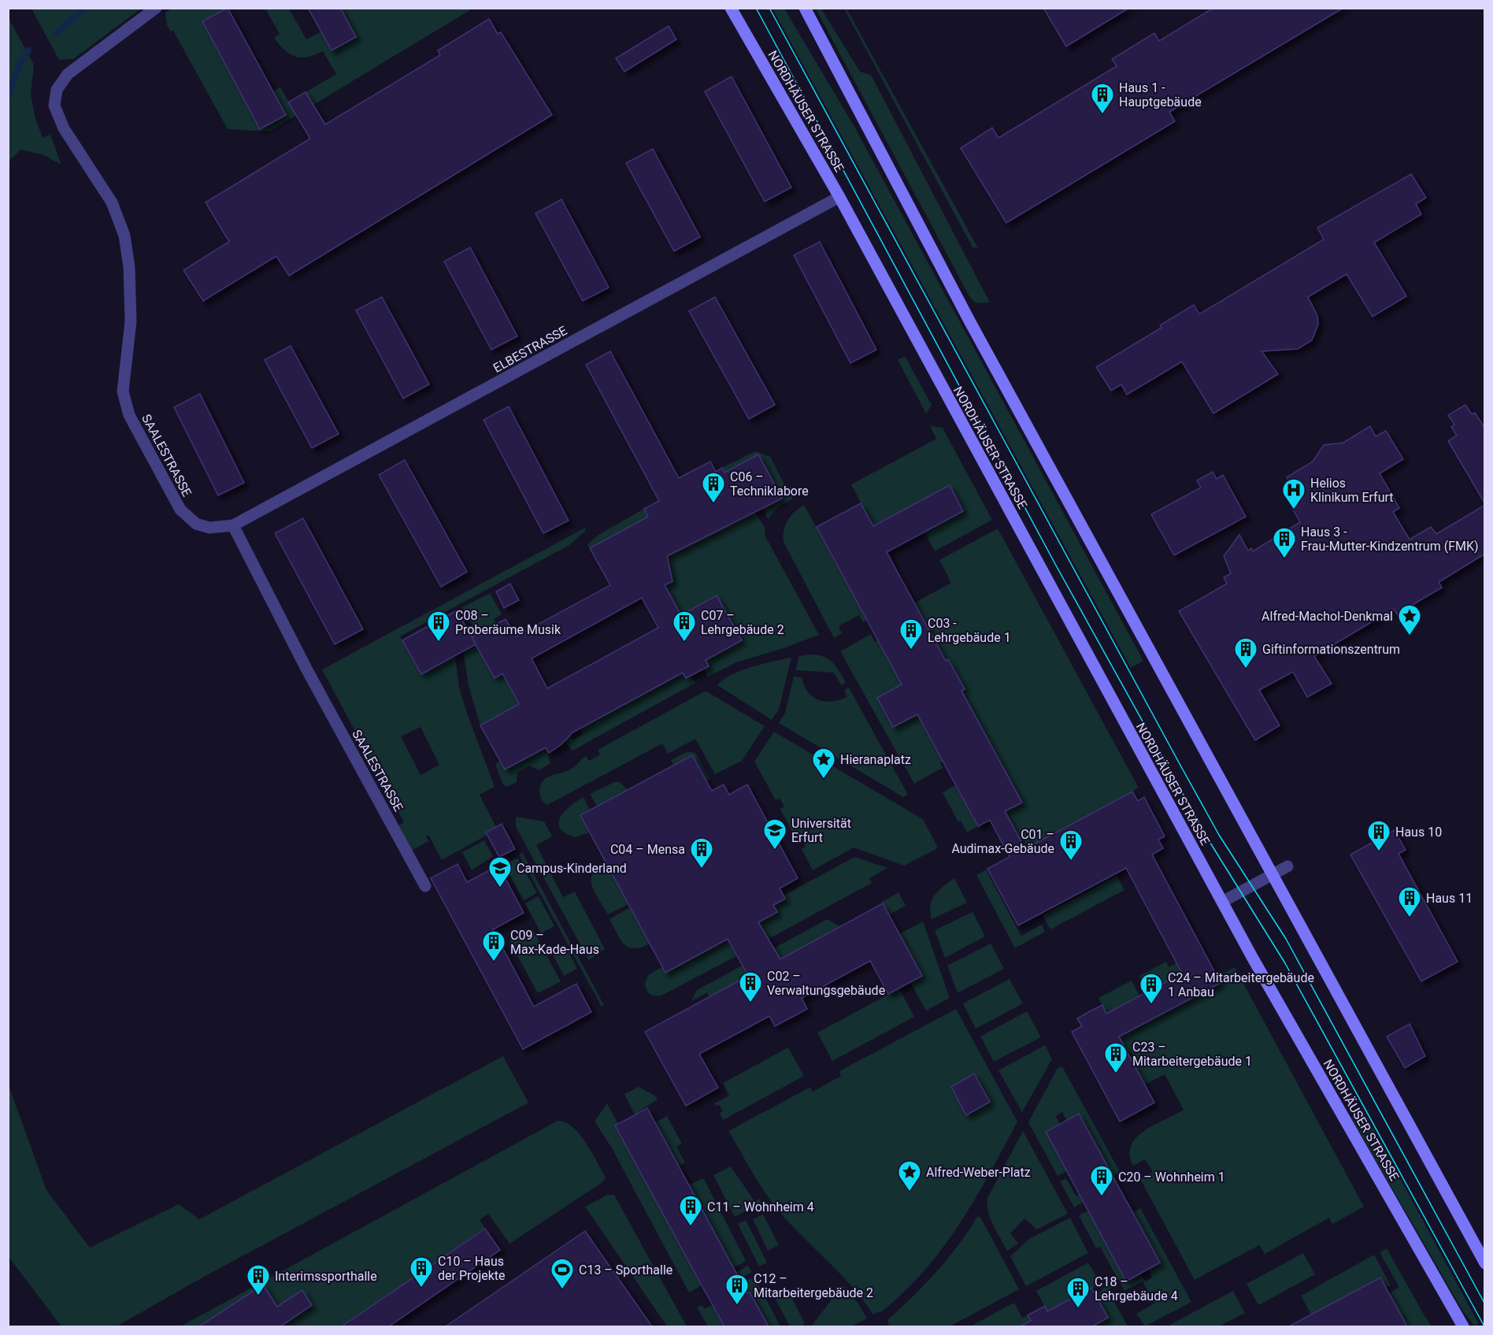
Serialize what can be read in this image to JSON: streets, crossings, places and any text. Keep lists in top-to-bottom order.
{
  "streets": {
    "main road": ["NORDHÄUSER STRASSE"],
    "street": ["ELBESTRASSE", "SAALESTRASSE"]
  },
  "crossings": [
    ["NORDHÄUSER STRASSE", "ELBESTRASSE"],
    ["ELBESTRASSE", "SAALESTRASSE"]
  ],
  "places": {
    "building": [
      "Haus 1 - Hauptgebäude",
      "C06 – Techniklabore",
      "Haus 3 - Frau-Mutter-Kindzentrum (FMK)",
      "C08 – Proberäume Musik",
      "C07 – Lehrgebäude 2",
      "C03 - Lehrgebäude 1",
      "Giftinformationszentrum",
      "Haus 10",
      "C01 – Audimax-Gebäude",
      "C04 – Mensa",
      "Haus 11",
      "C09 – Max-Kade-Haus",
      "C02 – Verwaltungsgebäude",
      "C24 – Mitarbeitergebäude 1 Anbau",
      "C23 – Mitarbeitergebäude 1",
      "C20 – Wohnheim 1",
      "C11 – Wohnheim 4",
      "C10 – Haus der Projekte",
      "Interimssporthalle",
      "C12 – Mitarbeitergebäude 2",
      "C18 – Lehrgebäude 4"
    ],
    "hospital": ["Helios Klinikum Erfurt"],
    "place": ["Alfred-Machol-Denkmal", "Hieranaplatz", "Alfred-Weber-Platz"],
    "school or university": ["Universität Erfurt", "Campus-Kinderland"],
    "sports": ["C13 – Sporthalle"]
  }
}
